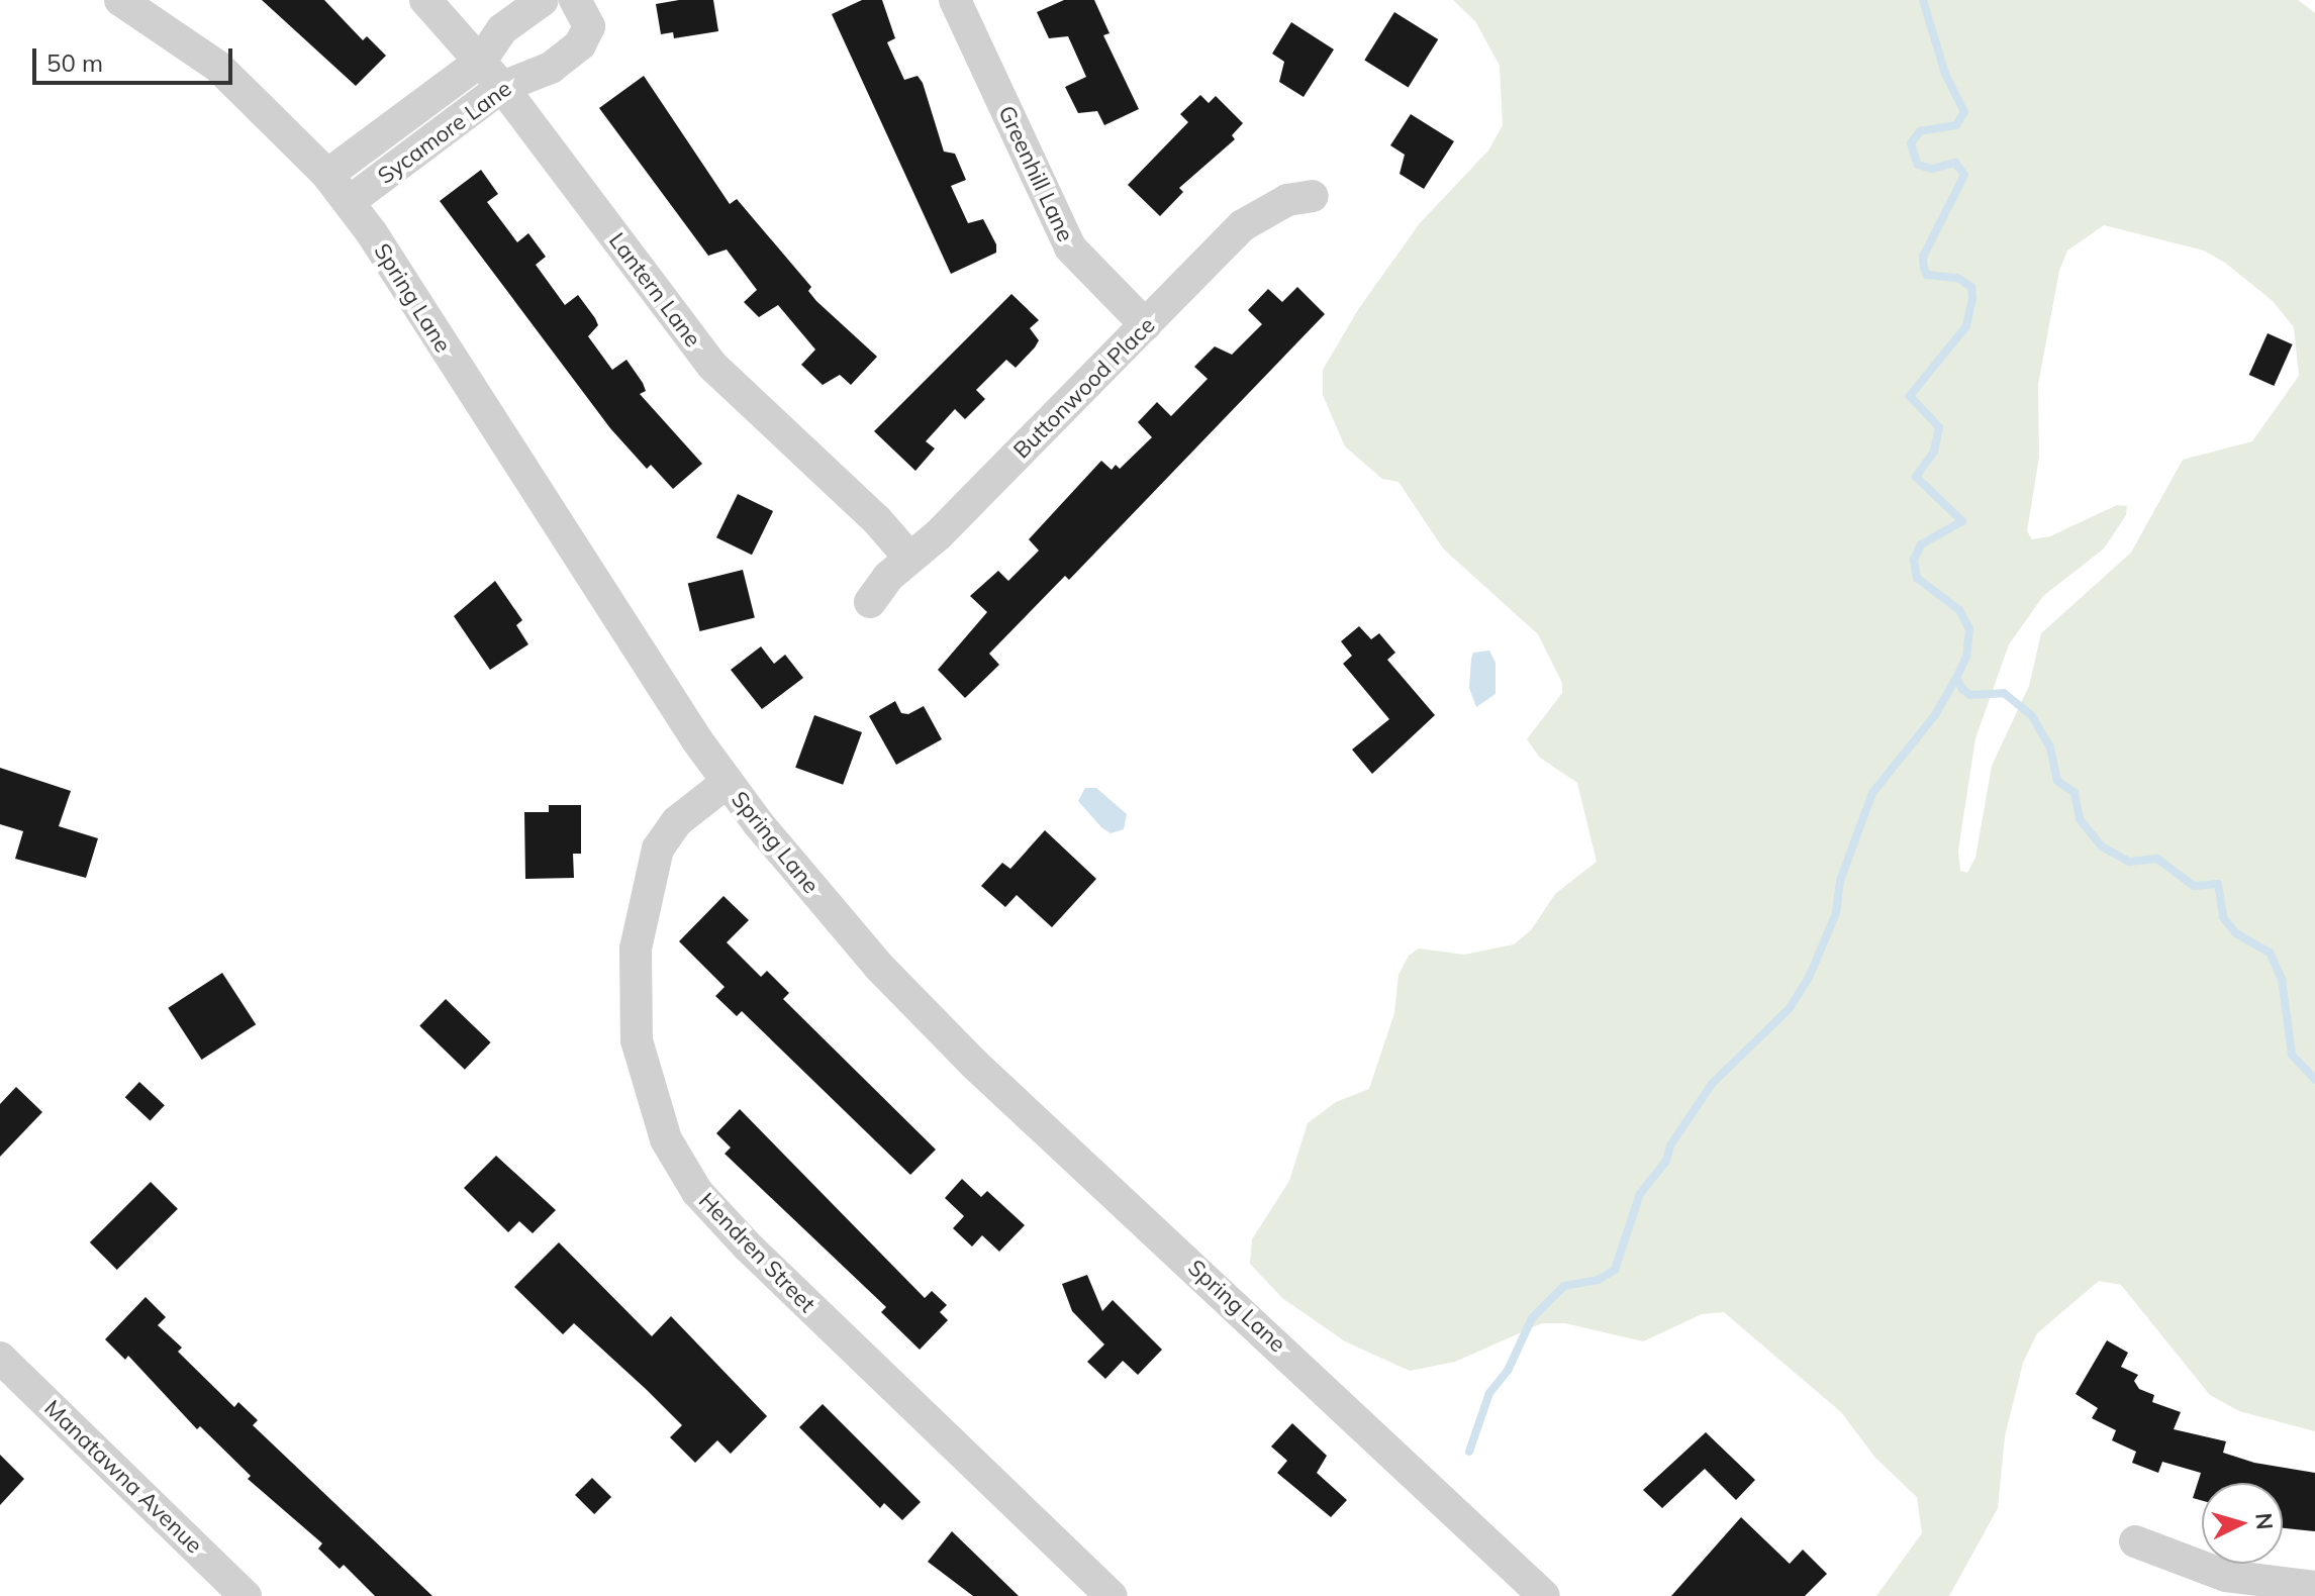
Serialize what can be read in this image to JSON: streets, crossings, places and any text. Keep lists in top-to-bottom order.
{
  "streets": {
    "street": [
      "Sycamore Lane",
      "Greenhill Lane",
      "Lantern Lane",
      "Spring Lane",
      "Buttonwood Place",
      "Hendren Street",
      "Manatawna Avenue"
    ]
  },
  "crossings": [
    ["Sycamore Lane", "Lantern Lane"],
    ["Sycamore Lane", "Spring Lane"],
    ["Greenhill Lane", "Buttonwood Place"],
    ["Lantern Lane", "Buttonwood Place"],
    ["Spring Lane", "Hendren Street"]
  ],
  "scale_bar": "50 m",
  "north": "right"
}
